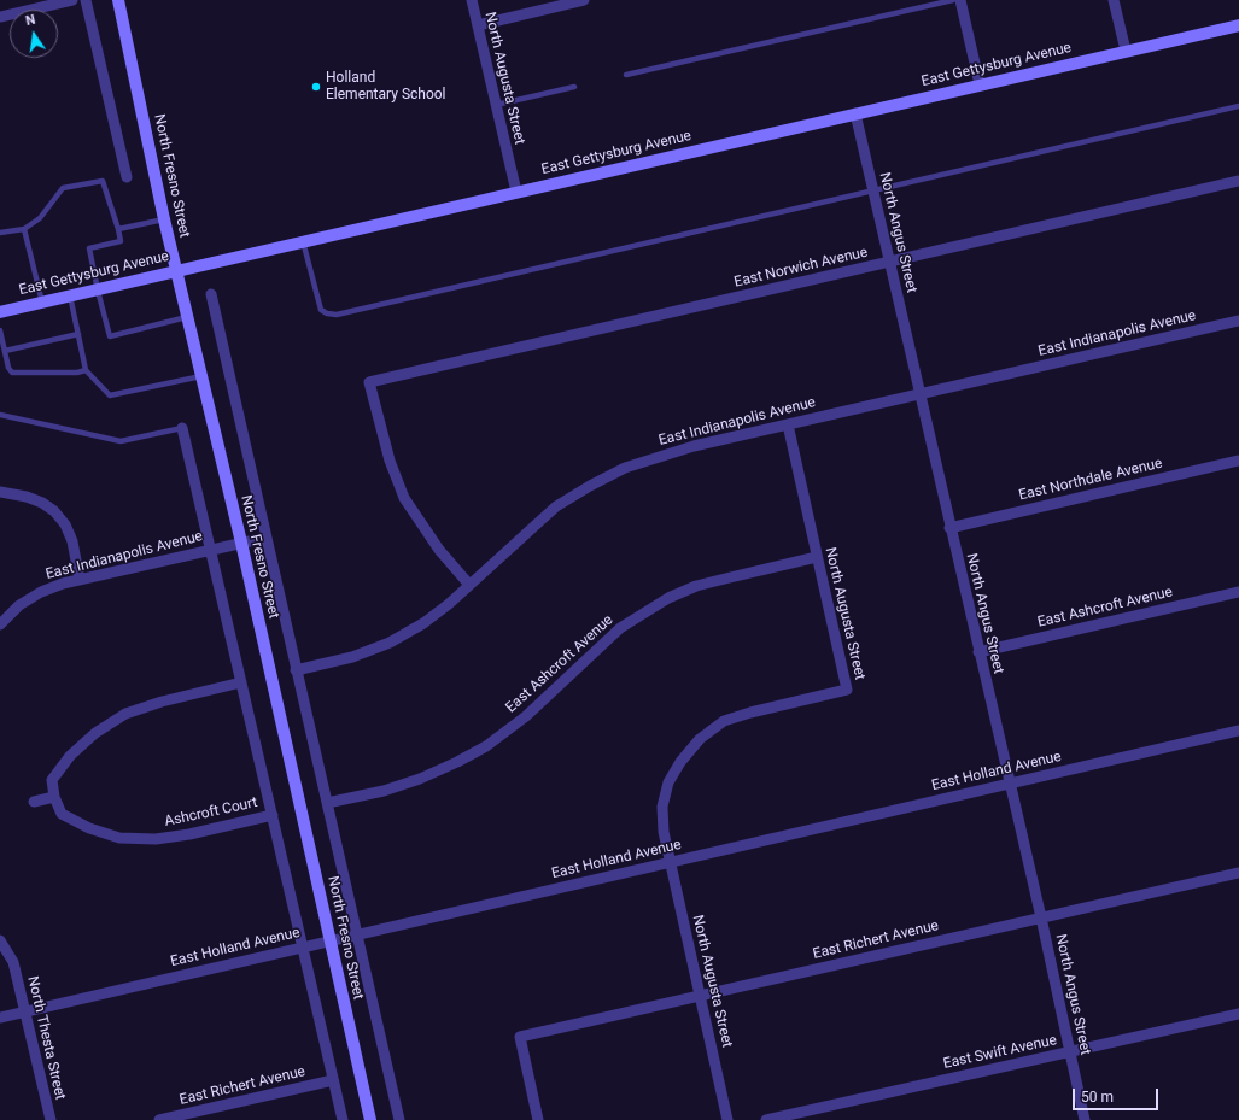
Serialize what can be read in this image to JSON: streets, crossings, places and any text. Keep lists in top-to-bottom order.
{
  "streets": {
    "street": [
      "East Gettysburg Avenue",
      "North Augusta Street",
      "North Fresno Street",
      "North Angus Street",
      "East Norwich Avenue",
      "East Indianapolis Avenue",
      "East Northdale Avenue",
      "East Ashcroft Avenue",
      "East Holland Avenue",
      "Ashcroft Court",
      "East Richert Avenue",
      "North Thesta Street",
      "East Swift Avenue"
    ]
  },
  "crossings": [
    ["East Gettysburg Avenue", "North Augusta Street"],
    ["East Gettysburg Avenue", "North Fresno Street"],
    ["East Gettysburg Avenue", "North Angus Street"],
    ["North Augusta Street", "East Indianapolis Avenue"],
    ["North Augusta Street", "East Ashcroft Avenue"],
    ["North Augusta Street", "East Holland Avenue"],
    ["North Augusta Street", "East Richert Avenue"],
    ["North Fresno Street", "East Indianapolis Avenue"],
    ["North Fresno Street", "East Ashcroft Avenue"],
    ["North Fresno Street", "East Holland Avenue"],
    ["North Angus Street", "East Norwich Avenue"],
    ["North Angus Street", "East Indianapolis Avenue"],
    ["North Angus Street", "East Northdale Avenue"],
    ["North Angus Street", "East Ashcroft Avenue"],
    ["North Angus Street", "East Holland Avenue"],
    ["North Angus Street", "East Richert Avenue"],
    ["North Angus Street", "East Swift Avenue"],
    ["East Norwich Avenue", "East Indianapolis Avenue"],
    ["East Holland Avenue", "North Thesta Street"]
  ],
  "places": ["Holland Elementary School"],
  "scale_bar": "50 m",
  "north": "top"
}
